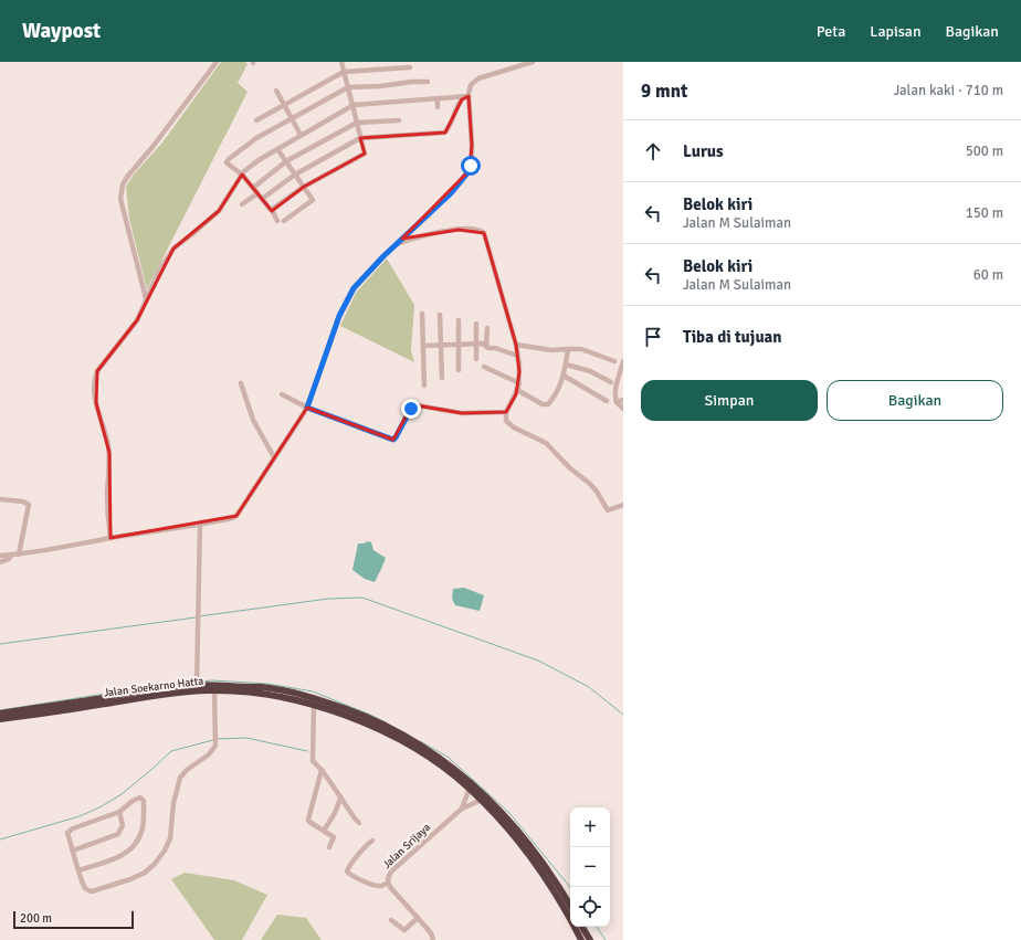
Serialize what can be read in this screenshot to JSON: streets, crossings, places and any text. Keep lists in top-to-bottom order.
{
  "streets": {
    "highway": ["Jalan Soekarno Hatta"],
    "street": ["Jalan Srijaya"]
  },
  "crossings": [
    ["Jalan Soekarno Hatta", "Jalan Srijaya"]
  ],
  "scale_bar": "200 m",
  "page": {
    "header": "Waypost",
    "nav": ["Peta", "Lapisan", "Bagikan"],
    "heading": ["9 mnt", "Jalan kaki · 710 m"],
    "list": [
      ["Lurus", "500 m"],
      ["Belok kiri", "Jalan M Sulaiman", "150 m"],
      ["Belok kiri", "Jalan M Sulaiman", "60 m"],
      "Tiba di tujuan"
    ],
    "buttons": ["Simpan", "Bagikan"],
    "map_buttons": ["+", "−"],
    "scale": "200 m"
  }
}
